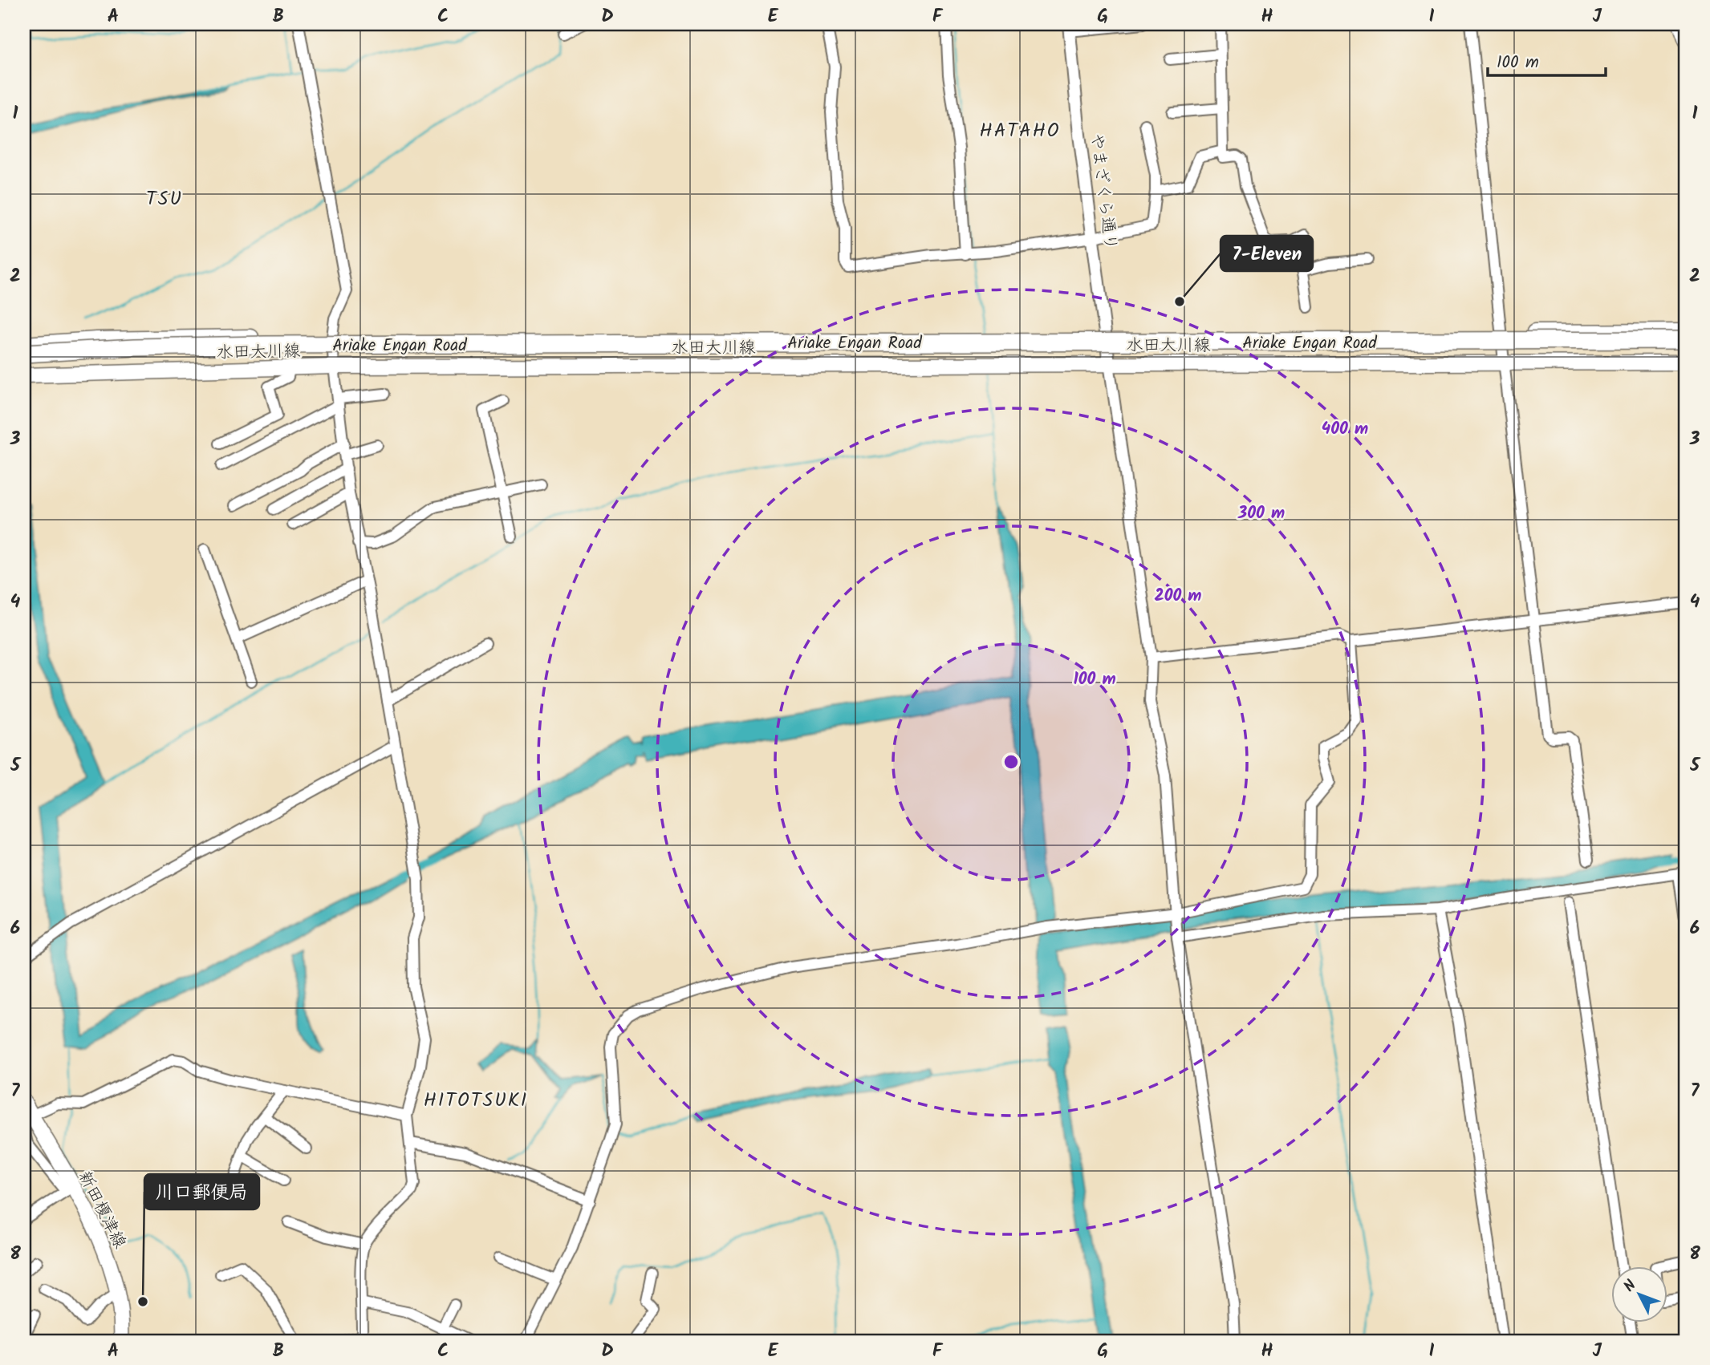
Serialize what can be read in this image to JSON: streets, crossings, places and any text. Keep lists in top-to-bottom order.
{
  "streets": {
    "highway": ["Ariake Engan Road"],
    "main road": ["水田大川線", "新田榎津線"],
    "street": ["やまざくら通り"]
  },
  "crossings": [
    ["やまざくら通り", "水田大川線"]
  ],
  "districts": ["HATAHO", "TSU", "HITOTSUKI"],
  "places": ["7-Eleven", "川口郵便局"],
  "scale_bar": "100 m",
  "north": "top left",
  "grid": {
    "columns": [
      "A",
      "B",
      "C",
      "D",
      "E",
      "F",
      "G",
      "H",
      "I",
      "J"
    ],
    "rows": [
      "1",
      "2",
      "3",
      "4",
      "5",
      "6",
      "7",
      "8"
    ]
  },
  "rings": [
    "400 m",
    "300 m",
    "200 m",
    "100 m"
  ]
}
